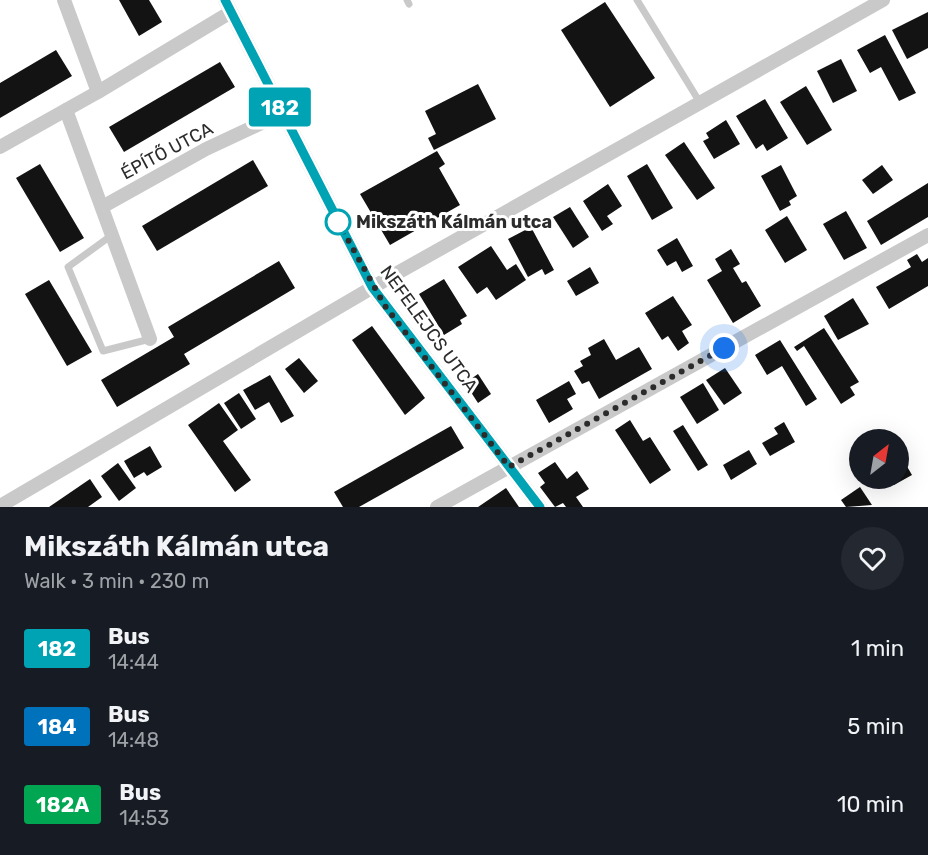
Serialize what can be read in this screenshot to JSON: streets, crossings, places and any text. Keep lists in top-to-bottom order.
{
  "streets": {
    "street": ["ÉPÍTŐ UTCA", "NEFELEJCS UTCA"]
  },
  "crossings": [
    ["ÉPÍTŐ UTCA", "NEFELEJCS UTCA"]
  ],
  "places": ["Mikszáth Kálmán utca"],
  "lines": ["bus line 182"],
  "north": "top right",
  "page": {
    "on_map": "182",
    "heading": ["Mikszáth Kálmán utca", "Walk · 3 min · 230 m"],
    "list": [
      {
        "mark": "182",
        "name": "Bus",
        "note": "14:44",
        "value": "1 min"
      },
      {
        "mark": "184",
        "name": "Bus",
        "note": "14:48",
        "value": "5 min"
      },
      {
        "mark": "182A",
        "name": "Bus",
        "note": "14:53",
        "value": "10 min"
      }
    ]
  }
}
